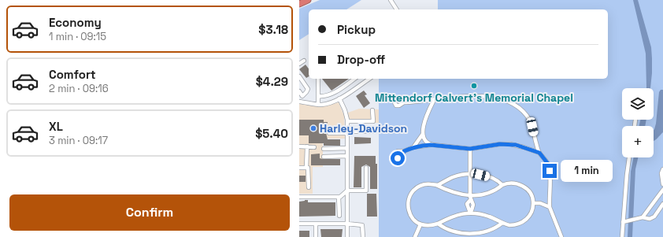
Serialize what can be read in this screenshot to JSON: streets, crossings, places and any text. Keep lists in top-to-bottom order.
{
  "places": ["Mittendorf Calvert's Memorial Chapel", "Harley-Davidson"],
  "page": {
    "list": [
      {
        "name": "Economy",
        "note": "1 min · 09:15",
        "value": "$3.18"
      },
      {
        "name": "Comfort",
        "note": "2 min · 09:16",
        "value": "$4.29"
      },
      {
        "name": "XL",
        "note": "3 min · 09:17",
        "value": "$5.40"
      }
    ],
    "banner": ["Pickup", "Drop-off"],
    "map_buttons": "+",
    "bubble": "1 min",
    "buttons": "Confirm"
  }
}
